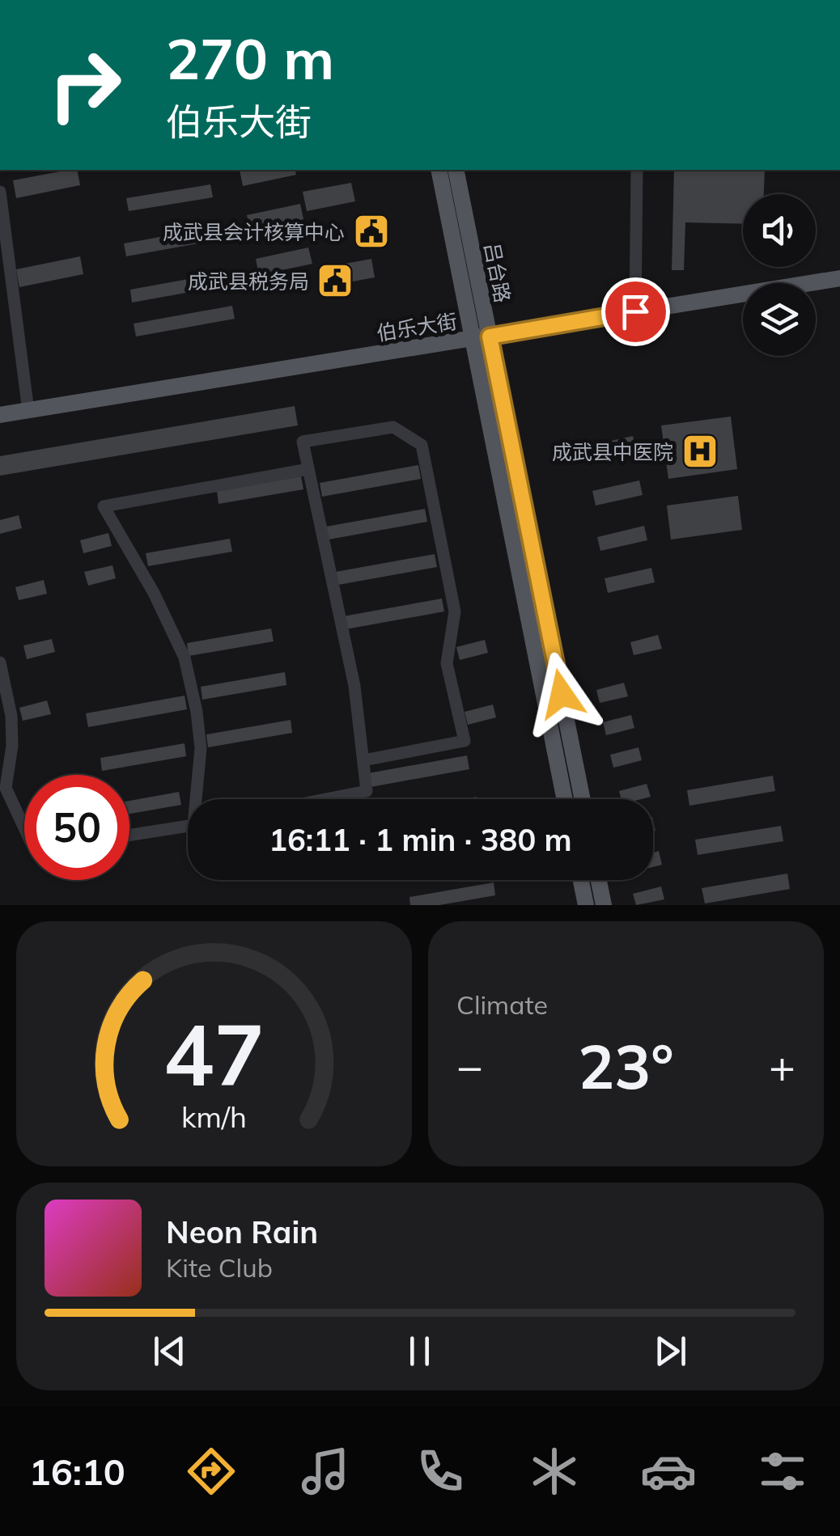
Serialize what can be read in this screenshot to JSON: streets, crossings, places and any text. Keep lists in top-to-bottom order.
{
  "streets": {
    "main road": ["吕台路", "伯乐大街"]
  },
  "crossings": [
    ["吕台路", "伯乐大街"]
  ],
  "places": {
    "public building": ["成武县会计核算中心", "成武县税务局"],
    "hospital": ["成武县中医院"]
  },
  "page": {
    "turn": ["270 m", "伯乐大街"],
    "limit": "50",
    "trip": "16:11 · 1 min · 380 m",
    "tile": "Climate",
    "heat": ["−", "23°", "+"],
    "song": ["Neon Rain", "Kite Club"],
    "tabs": "16:10",
    "gauge": ["47", "km/h"]
  }
}
